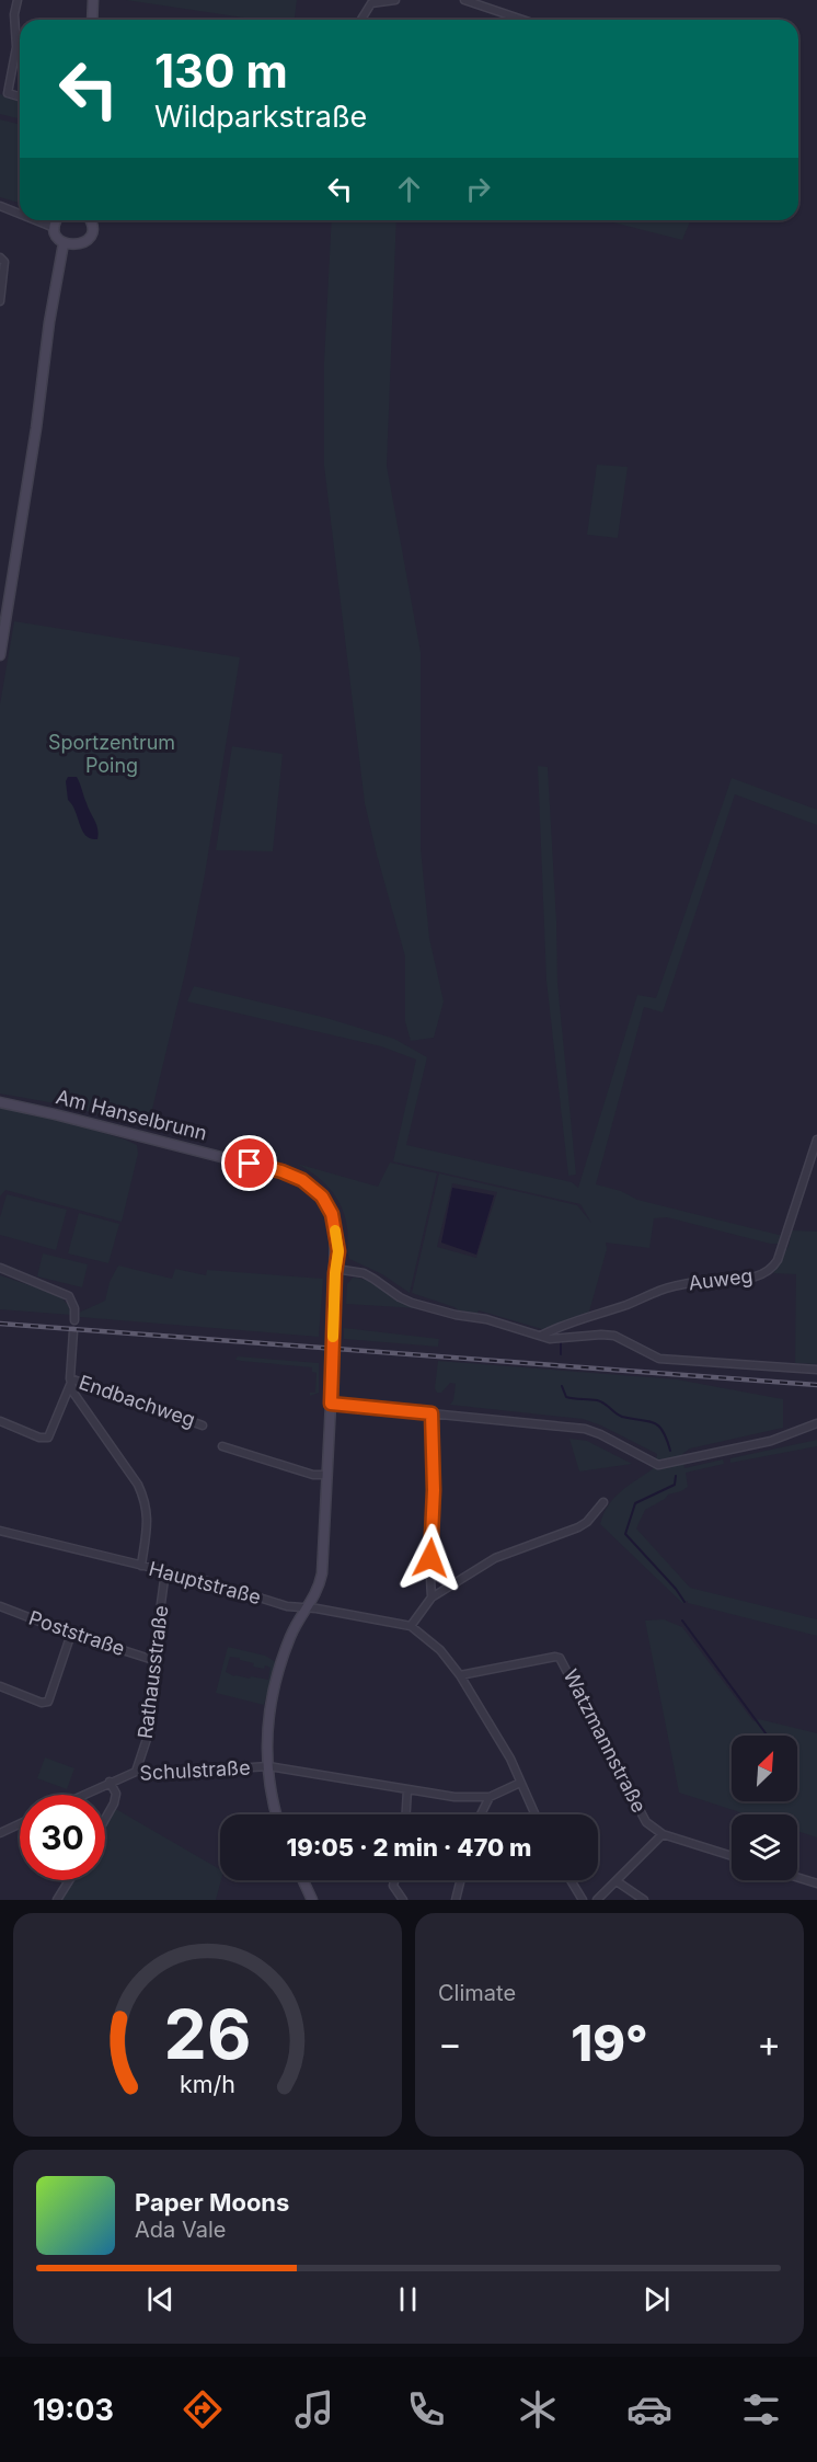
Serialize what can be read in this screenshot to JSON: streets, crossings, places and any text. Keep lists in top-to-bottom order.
{
  "streets": {
    "street": [
      "Am Hanselbrunn",
      "Auweg",
      "Endbachweg",
      "Hauptstraße",
      "Poststraße",
      "Rathausstraße",
      "Watzmannstraße",
      "Schulstraße"
    ]
  },
  "crossings": [
    ["Am Hanselbrunn", "Hauptstraße"],
    ["Am Hanselbrunn", "Schulstraße"],
    ["Endbachweg", "Hauptstraße"],
    ["Hauptstraße", "Rathausstraße"],
    ["Poststraße", "Rathausstraße"],
    ["Rathausstraße", "Schulstraße"]
  ],
  "parks": ["Sportzentrum Poing"],
  "north": "top right",
  "page": {
    "turn": ["130 m", "Wildparkstraße"],
    "limit": "30",
    "trip": "19:05 · 2 min · 470 m",
    "tile": "Climate",
    "heat": ["−", "19°", "+"],
    "song": ["Paper Moons", "Ada Vale"],
    "tabs": "19:03",
    "gauge": ["26", "km/h"]
  }
}
